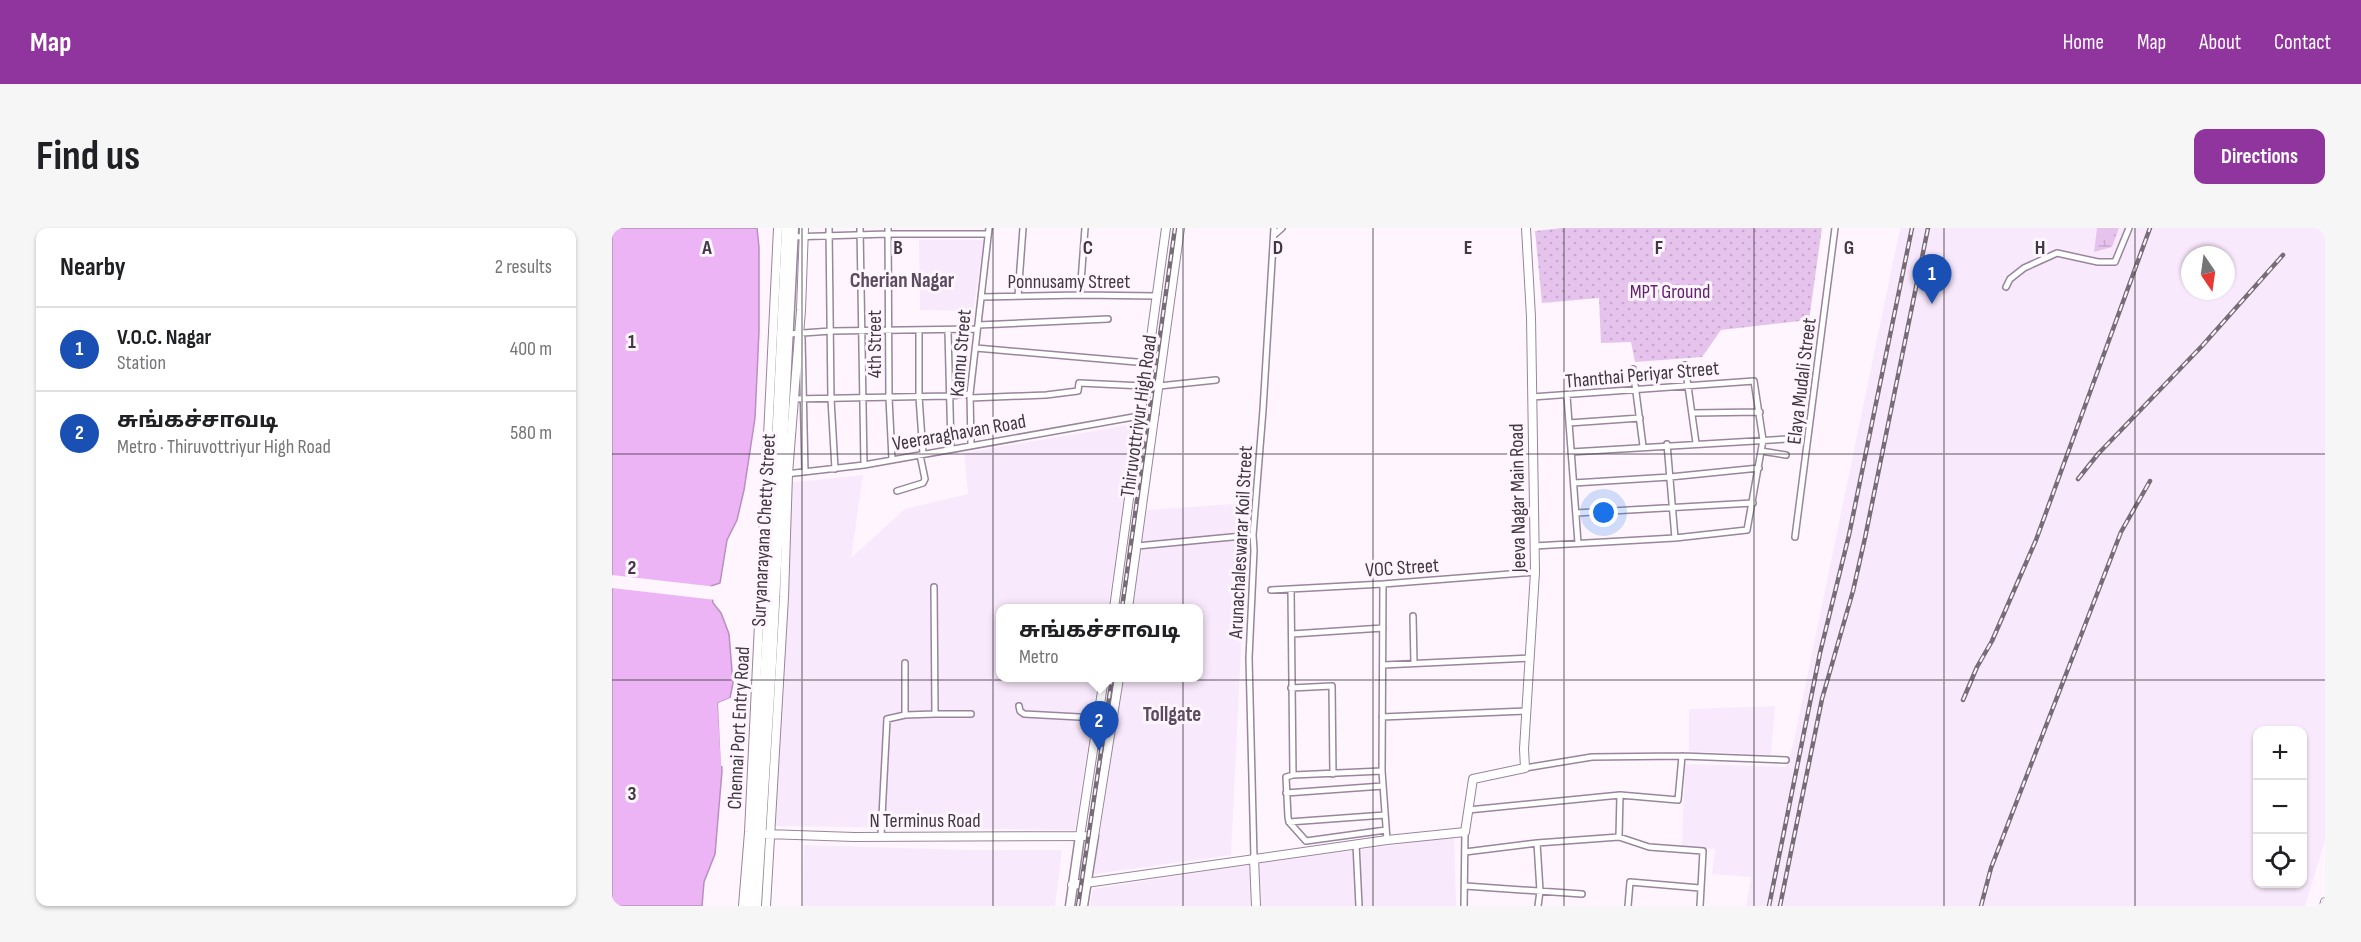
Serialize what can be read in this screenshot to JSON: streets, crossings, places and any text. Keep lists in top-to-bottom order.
{
  "streets": {
    "main road": ["Suryanarayana Chetty Street"],
    "street": [
      "Ponnusamy Street",
      "4th Street",
      "Kannu Street",
      "Thanthai Periyar Street",
      "Elaya Mudali Street",
      "Thiruvottriyur High Road",
      "Veeraraghavan Road",
      "Jeeva Nagar Main Road",
      "Arunachaleswarar Koil Street",
      "VOC Street",
      "Chennai Port Entry Road",
      "N Terminus Road"
    ]
  },
  "crossings": [
    ["Ponnusamy Street", "Kannu Street"],
    ["Ponnusamy Street", "Thiruvottriyur High Road"],
    ["4th Street", "Veeraraghavan Road"],
    ["Kannu Street", "Veeraraghavan Road"],
    ["Thanthai Periyar Street", "Jeeva Nagar Main Road"],
    ["Thiruvottriyur High Road", "Veeraraghavan Road"],
    ["Veeraraghavan Road", "Suryanarayana Chetty Street"],
    ["Jeeva Nagar Main Road", "VOC Street"],
    ["Suryanarayana Chetty Street", "Chennai Port Entry Road"],
    ["Suryanarayana Chetty Street", "N Terminus Road"],
    ["Chennai Port Entry Road", "N Terminus Road"]
  ],
  "districts": ["Cherian Nagar", "Tollgate"],
  "parks": ["MPT Ground"],
  "north": "bottom",
  "page": {
    "header": "Map",
    "nav": [
      "Home",
      "Map",
      "About",
      "Contact"
    ],
    "buttons": "Directions",
    "title": "Find us",
    "heading": ["Nearby", "2 results"],
    "pins": ["1", "2"],
    "list": [
      {
        "mark": "1",
        "name": "V.O.C. Nagar",
        "note": "Station",
        "value": "400 m"
      },
      {
        "mark": "2",
        "name": "சுங்கச்சாவடி",
        "note": "Metro · Thiruvottriyur High Road",
        "value": "580 m"
      }
    ],
    "popup": ["சுங்கச்சாவடி", "Metro"],
    "map_buttons": ["+", "−"]
  },
  "grid": {
    "columns": [
      "A",
      "B",
      "C",
      "D",
      "E",
      "F",
      "G",
      "H"
    ],
    "rows": ["1", "2", "3"]
  }
}
